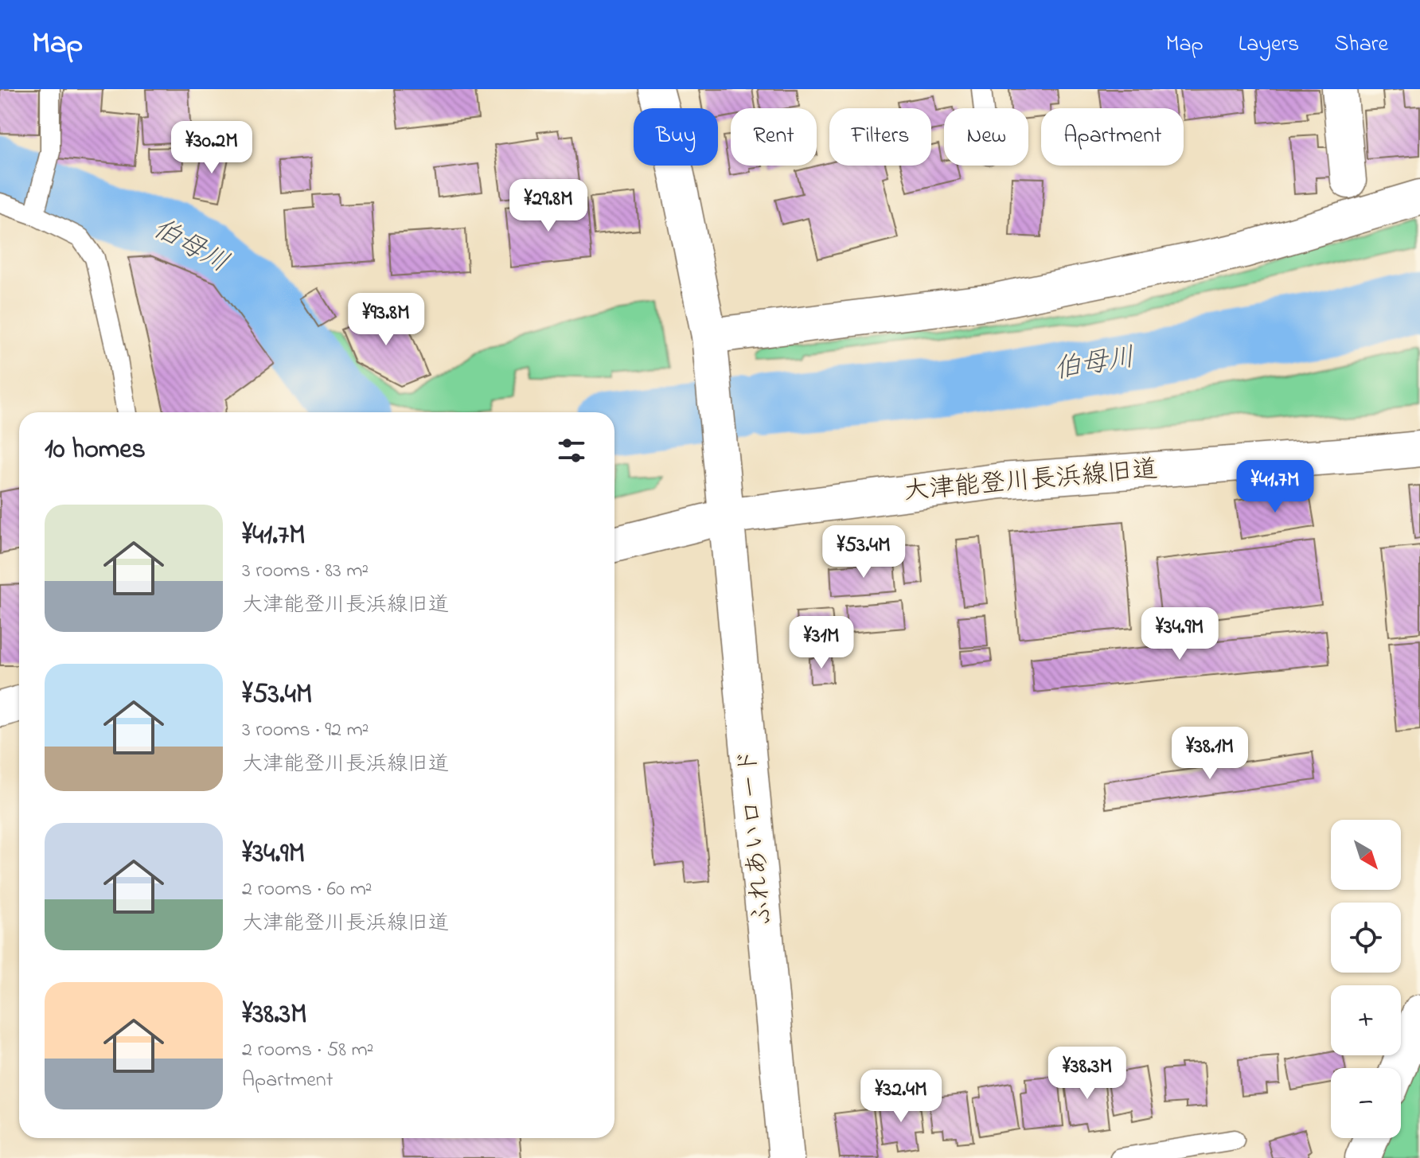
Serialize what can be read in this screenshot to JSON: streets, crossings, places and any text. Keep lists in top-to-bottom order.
{
  "streets": {
    "street": ["大津能登川長浜線旧道", "ふれあいロード"]
  },
  "crossings": [
    ["大津能登川長浜線旧道", "ふれあいロード"]
  ],
  "water": ["伯母川"],
  "north": "bottom right",
  "page": {
    "header": "Map",
    "nav": ["Map", "Layers", "Share"],
    "chip": [
      "Buy",
      "Rent",
      "Filters",
      "New",
      "Apartment"
    ],
    "price": [
      "¥30.2M",
      "¥29.8M",
      "¥93.8M",
      "¥41.7M",
      "¥53.4M",
      "¥34.9M",
      "¥31M",
      "¥38.1M",
      "¥38.3M",
      "¥32.4M"
    ],
    "heading": "10 homes",
    "list": [
      {
        "name": "¥41.7M",
        "note": "3 rooms · 83 m² · 大津能登川長浜線旧道"
      },
      {
        "name": "¥53.4M",
        "note": "3 rooms · 92 m² · 大津能登川長浜線旧道"
      },
      {
        "name": "¥34.9M",
        "note": "2 rooms · 60 m² · 大津能登川長浜線旧道"
      },
      {
        "name": "¥38.3M",
        "note": "2 rooms · 58 m² · Apartment"
      }
    ],
    "map_buttons": ["+", "−"]
  }
}
